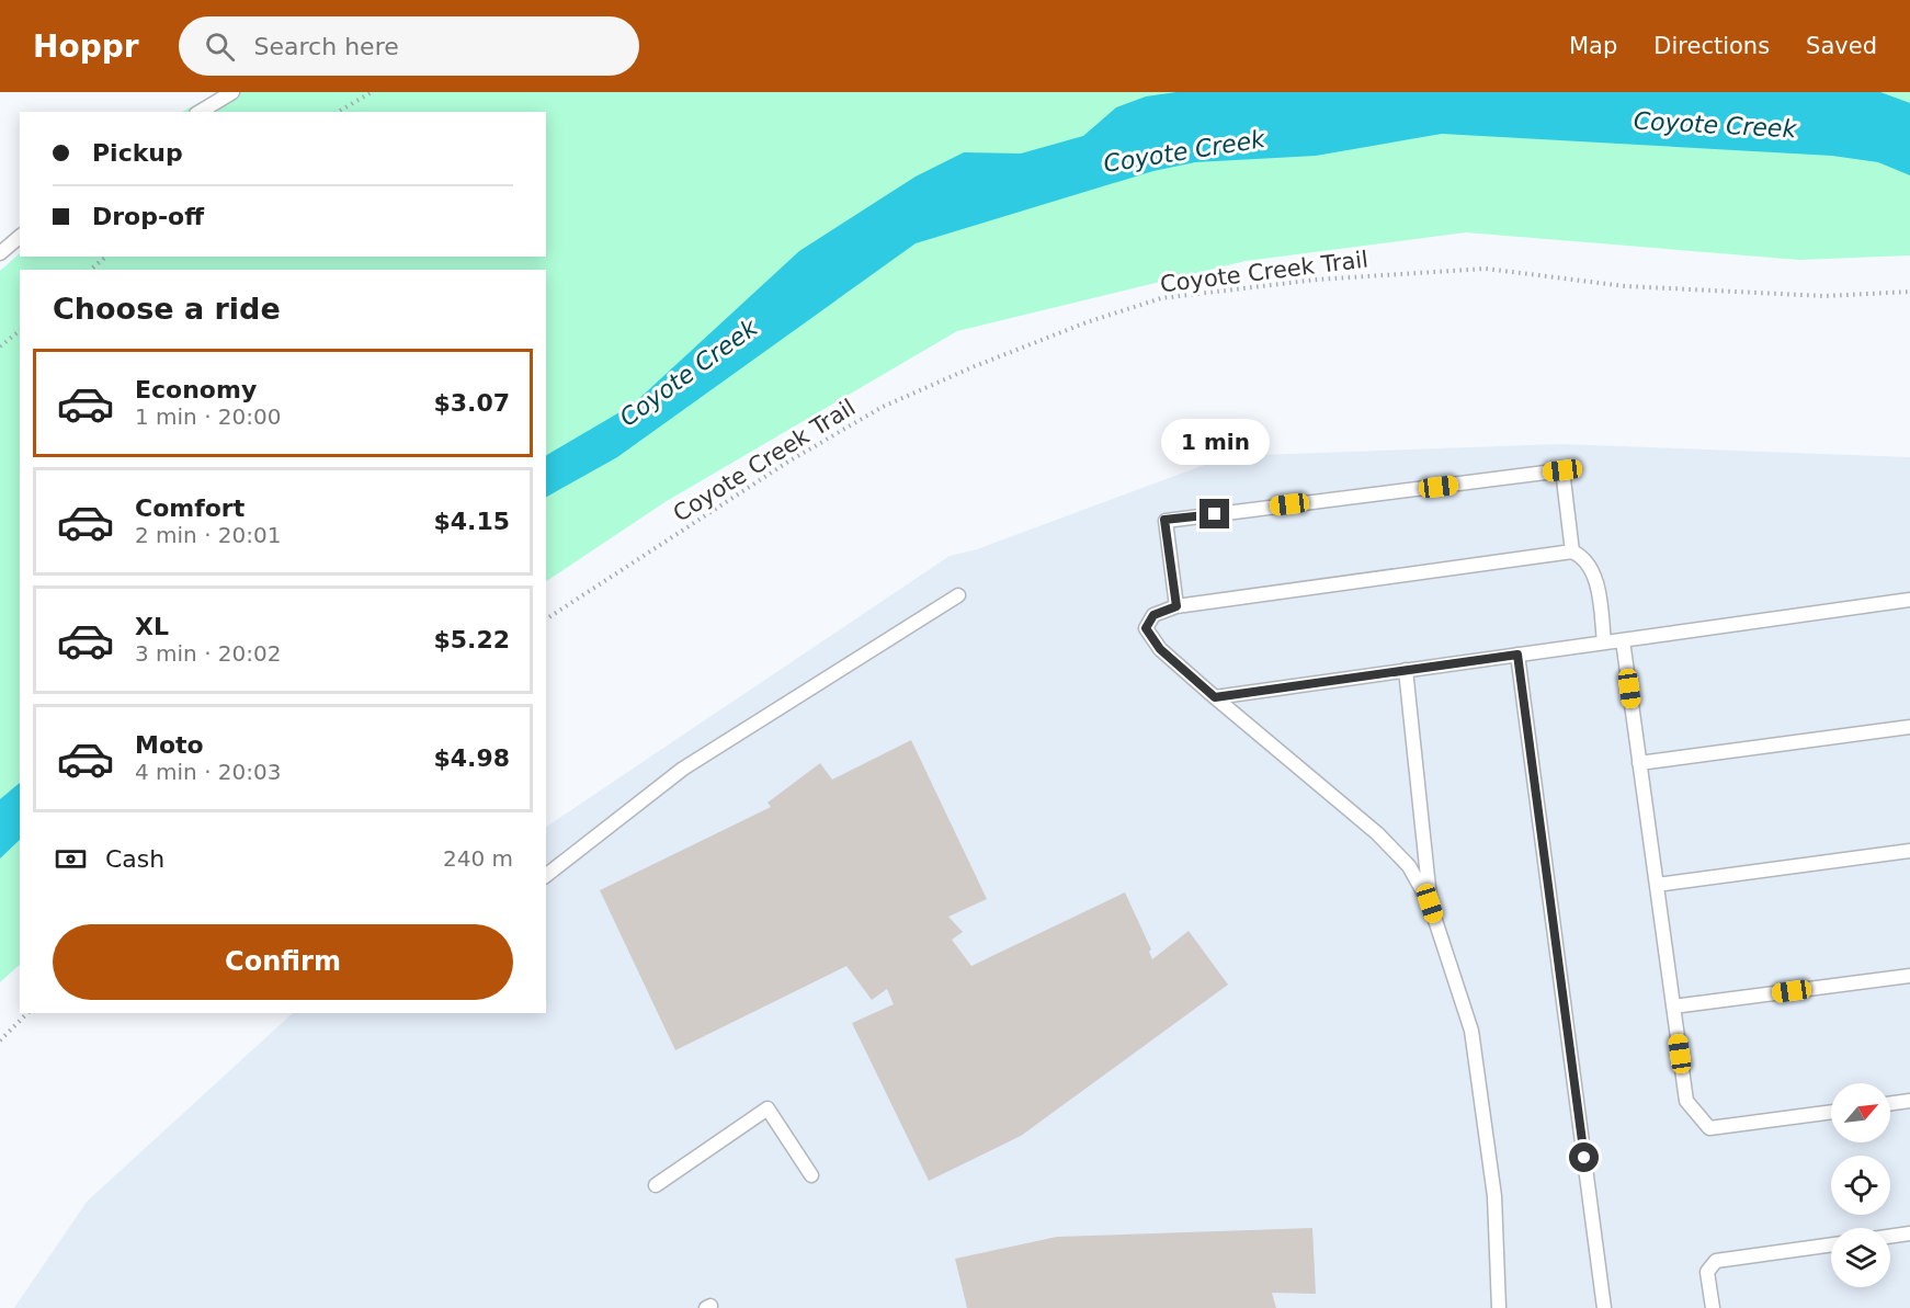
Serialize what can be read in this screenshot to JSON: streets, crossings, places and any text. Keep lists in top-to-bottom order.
{
  "streets": {
    "path": ["Coyote Creek Trail"]
  },
  "water": ["Coyote Creek"],
  "north": "top right",
  "page": {
    "header": "Hoppr",
    "search": "Search here",
    "nav": ["Map", "Directions", "Saved"],
    "banner": ["Pickup", "Drop-off"],
    "heading": "Choose a ride",
    "list": [
      {
        "name": "Economy",
        "note": "1 min · 20:00",
        "value": "$3.07"
      },
      {
        "name": "Comfort",
        "note": "2 min · 20:01",
        "value": "$4.15"
      },
      {
        "name": "XL",
        "note": "3 min · 20:02",
        "value": "$5.22"
      },
      {
        "name": "Moto",
        "note": "4 min · 20:03",
        "value": "$4.98"
      }
    ],
    "bubble": "1 min",
    "pay": ["Cash", "240 m"],
    "buttons": "Confirm"
  }
}
